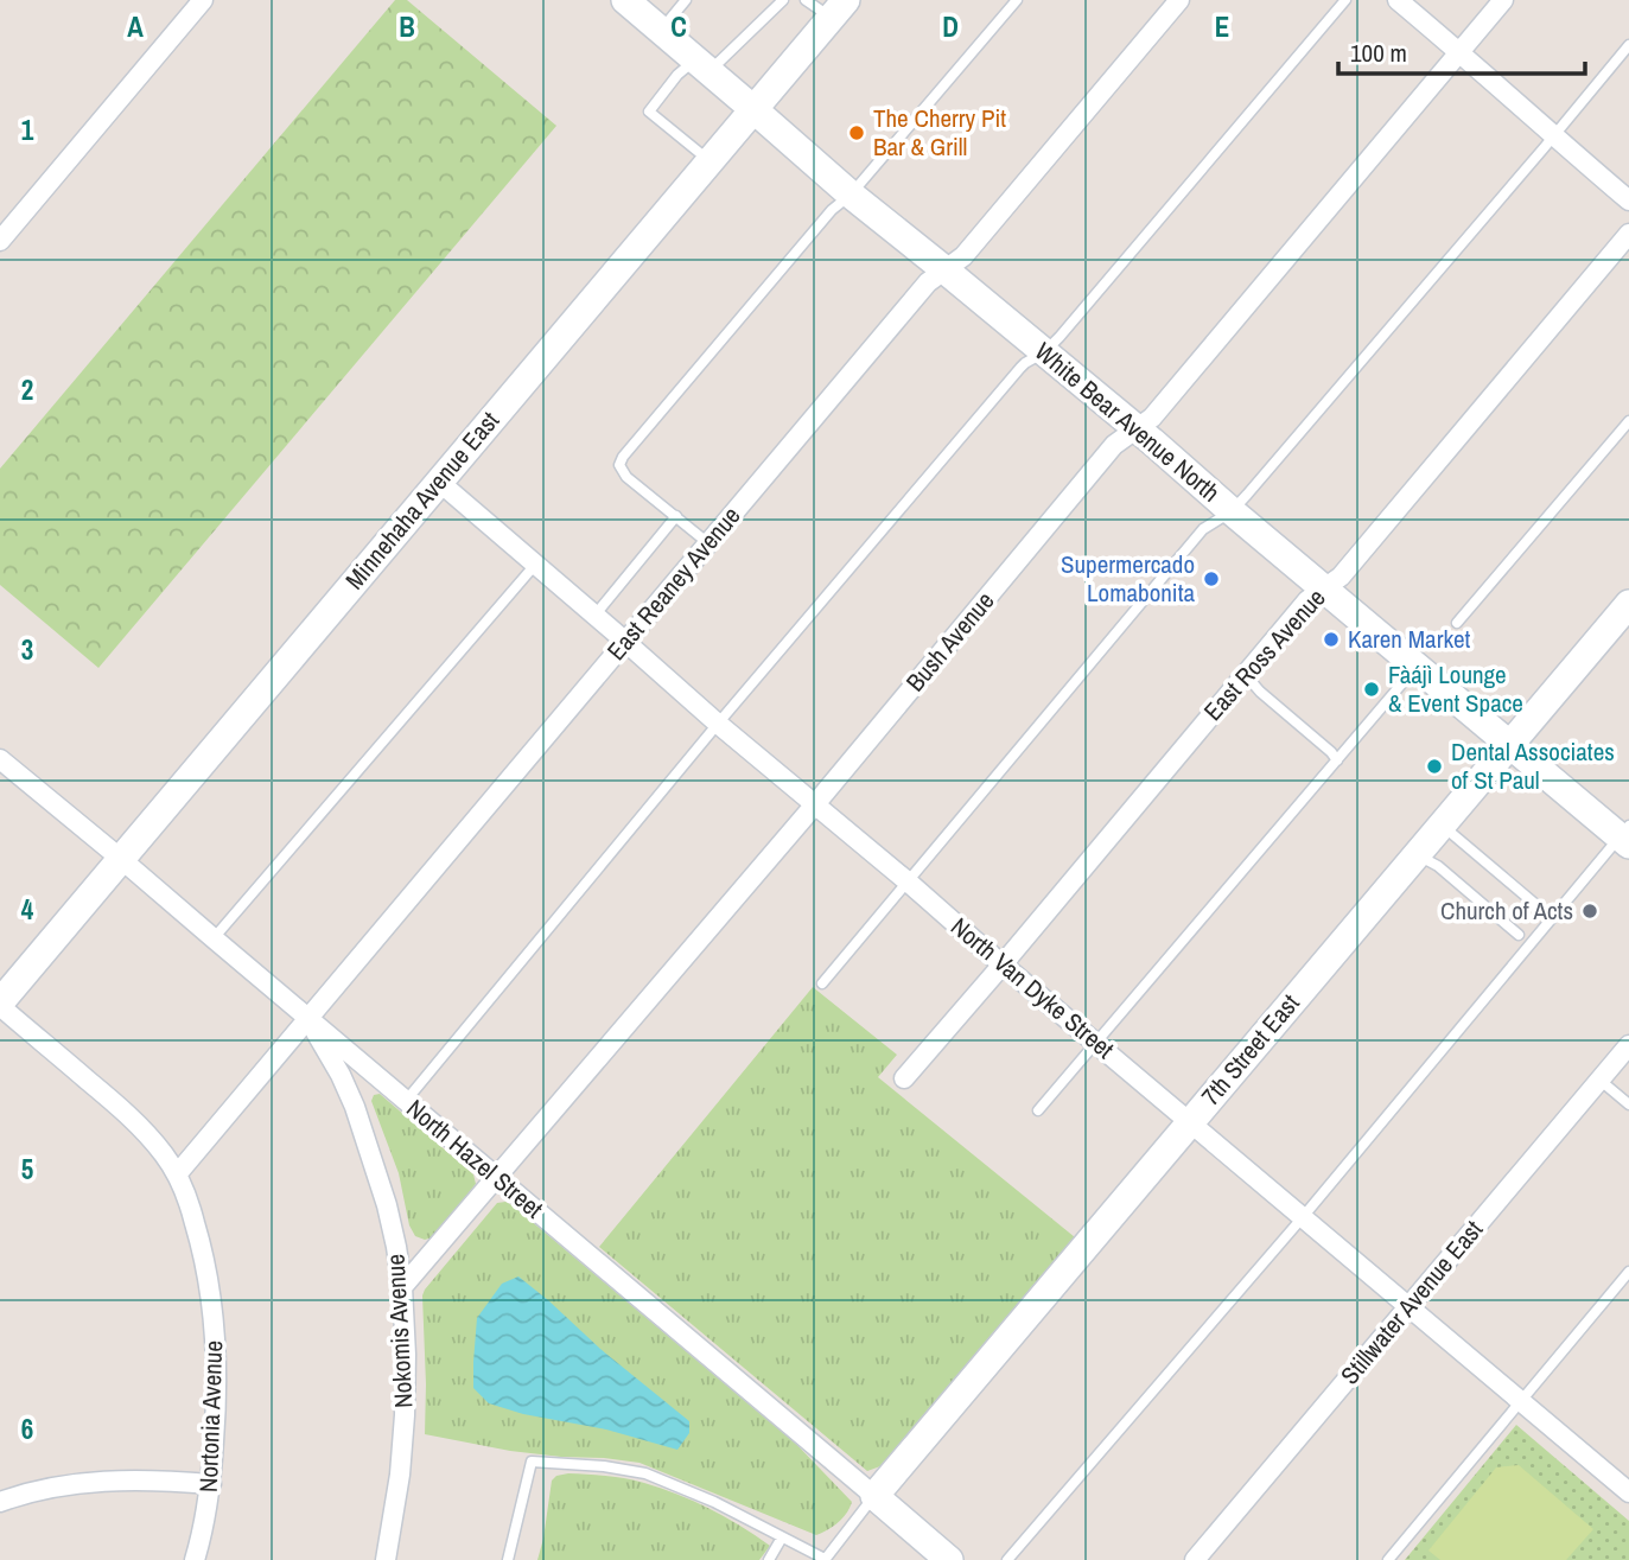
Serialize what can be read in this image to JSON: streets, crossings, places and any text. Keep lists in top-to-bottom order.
{
  "streets": {
    "main road": [
      "White Bear Avenue North",
      "Minnehaha Avenue East",
      "7th Street East",
      "North Hazel Street"
    ],
    "street": [
      "East Reaney Avenue",
      "Bush Avenue",
      "East Ross Avenue",
      "North Van Dyke Street",
      "Stillwater Avenue East",
      "Nokomis Avenue",
      "Nortonia Avenue"
    ]
  },
  "crossings": [
    ["White Bear Avenue North", "Minnehaha Avenue East"],
    ["White Bear Avenue North", "East Reaney Avenue"],
    ["White Bear Avenue North", "Bush Avenue"],
    ["White Bear Avenue North", "East Ross Avenue"],
    ["White Bear Avenue North", "7th Street East"],
    ["Minnehaha Avenue East", "North Van Dyke Street"],
    ["Minnehaha Avenue East", "North Hazel Street"],
    ["Minnehaha Avenue East", "Nortonia Avenue"],
    ["East Reaney Avenue", "North Van Dyke Street"],
    ["East Reaney Avenue", "North Hazel Street"],
    ["East Reaney Avenue", "Nokomis Avenue"],
    ["East Reaney Avenue", "Nortonia Avenue"],
    ["Bush Avenue", "North Van Dyke Street"],
    ["Bush Avenue", "North Hazel Street"],
    ["Bush Avenue", "Nokomis Avenue"],
    ["East Ross Avenue", "North Van Dyke Street"],
    ["North Van Dyke Street", "7th Street East"],
    ["North Van Dyke Street", "Stillwater Avenue East"],
    ["7th Street East", "North Hazel Street"],
    ["North Hazel Street", "Nokomis Avenue"]
  ],
  "places": [
    "The Cherry Pit Bar & Grill",
    "Supermercado Lomabonita",
    "Karen Market",
    "Fàájì Lounge & Event Space",
    "Dental Associates of St Paul",
    "Church of Acts"
  ],
  "scale_bar": "100 m",
  "grid": {
    "columns": [
      "A",
      "B",
      "C",
      "D",
      "E"
    ],
    "rows": [
      "1",
      "2",
      "3",
      "4",
      "5",
      "6"
    ]
  }
}
